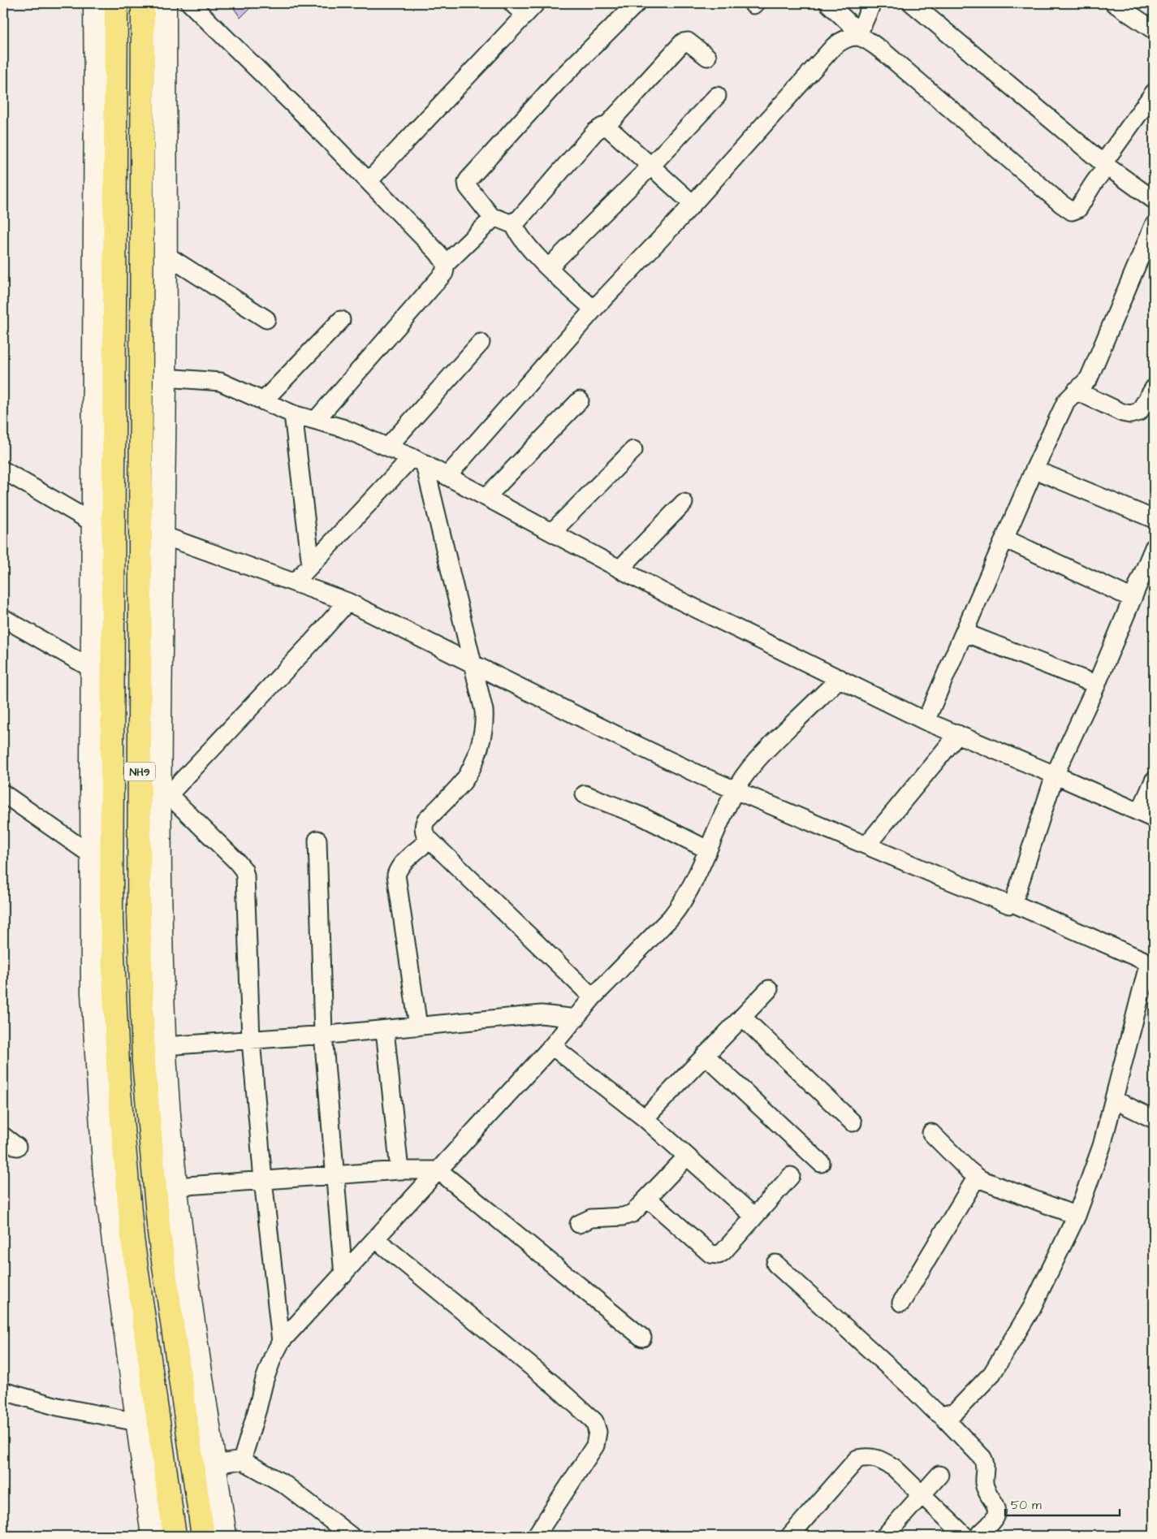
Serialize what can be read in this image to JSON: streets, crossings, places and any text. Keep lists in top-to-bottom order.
{
  "streets": {
    "highway": ["NH9"]
  },
  "scale_bar": "50 m"
}
